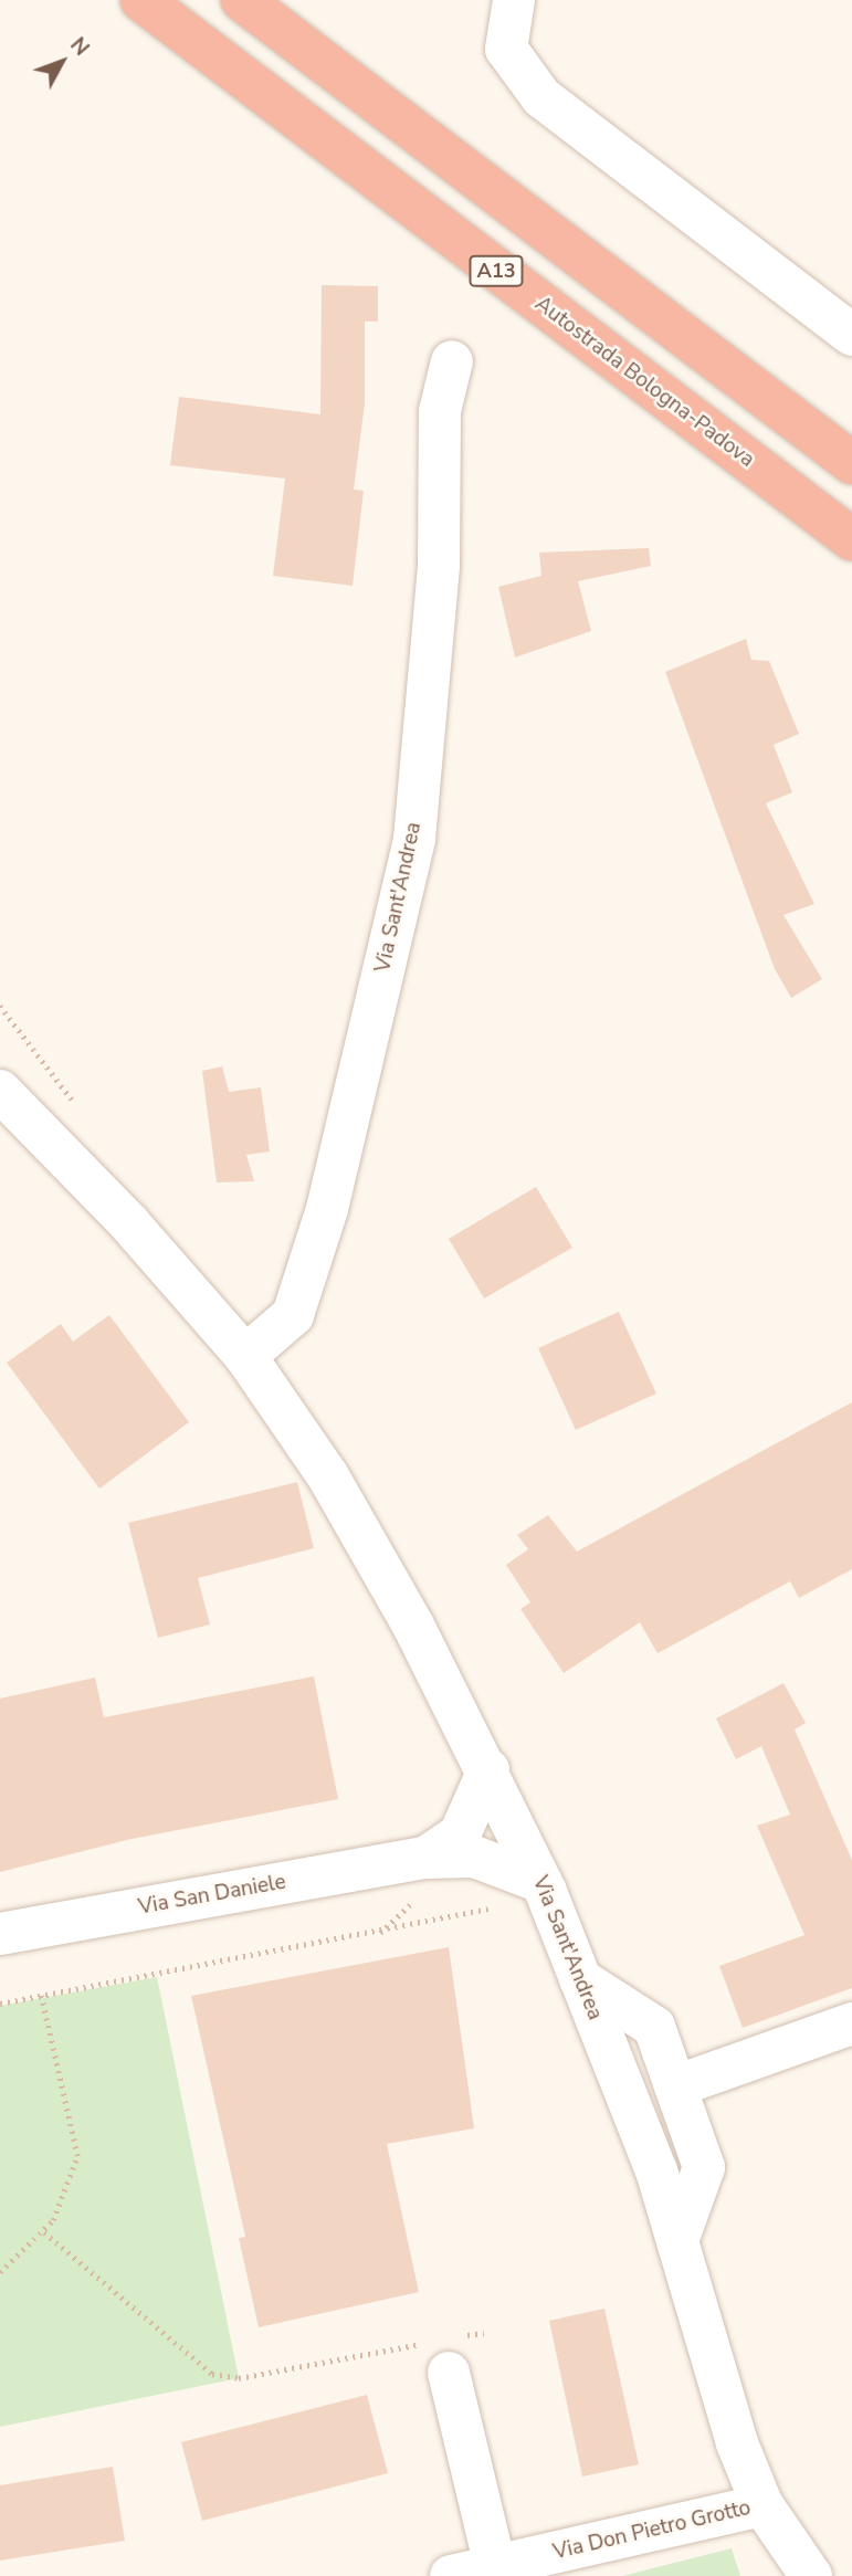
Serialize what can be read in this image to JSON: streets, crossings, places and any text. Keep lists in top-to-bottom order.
{
  "streets": {
    "highway": ["A13", "Autostrada Bologna-Padova"],
    "street": ["Via Sant'Andrea", "Via San Daniele", "Via Don Pietro Grotto"]
  },
  "crossings": [
    ["Via Sant'Andrea", "Via San Daniele"],
    ["Via Sant'Andrea", "Via Don Pietro Grotto"]
  ],
  "north": "top right"
}
